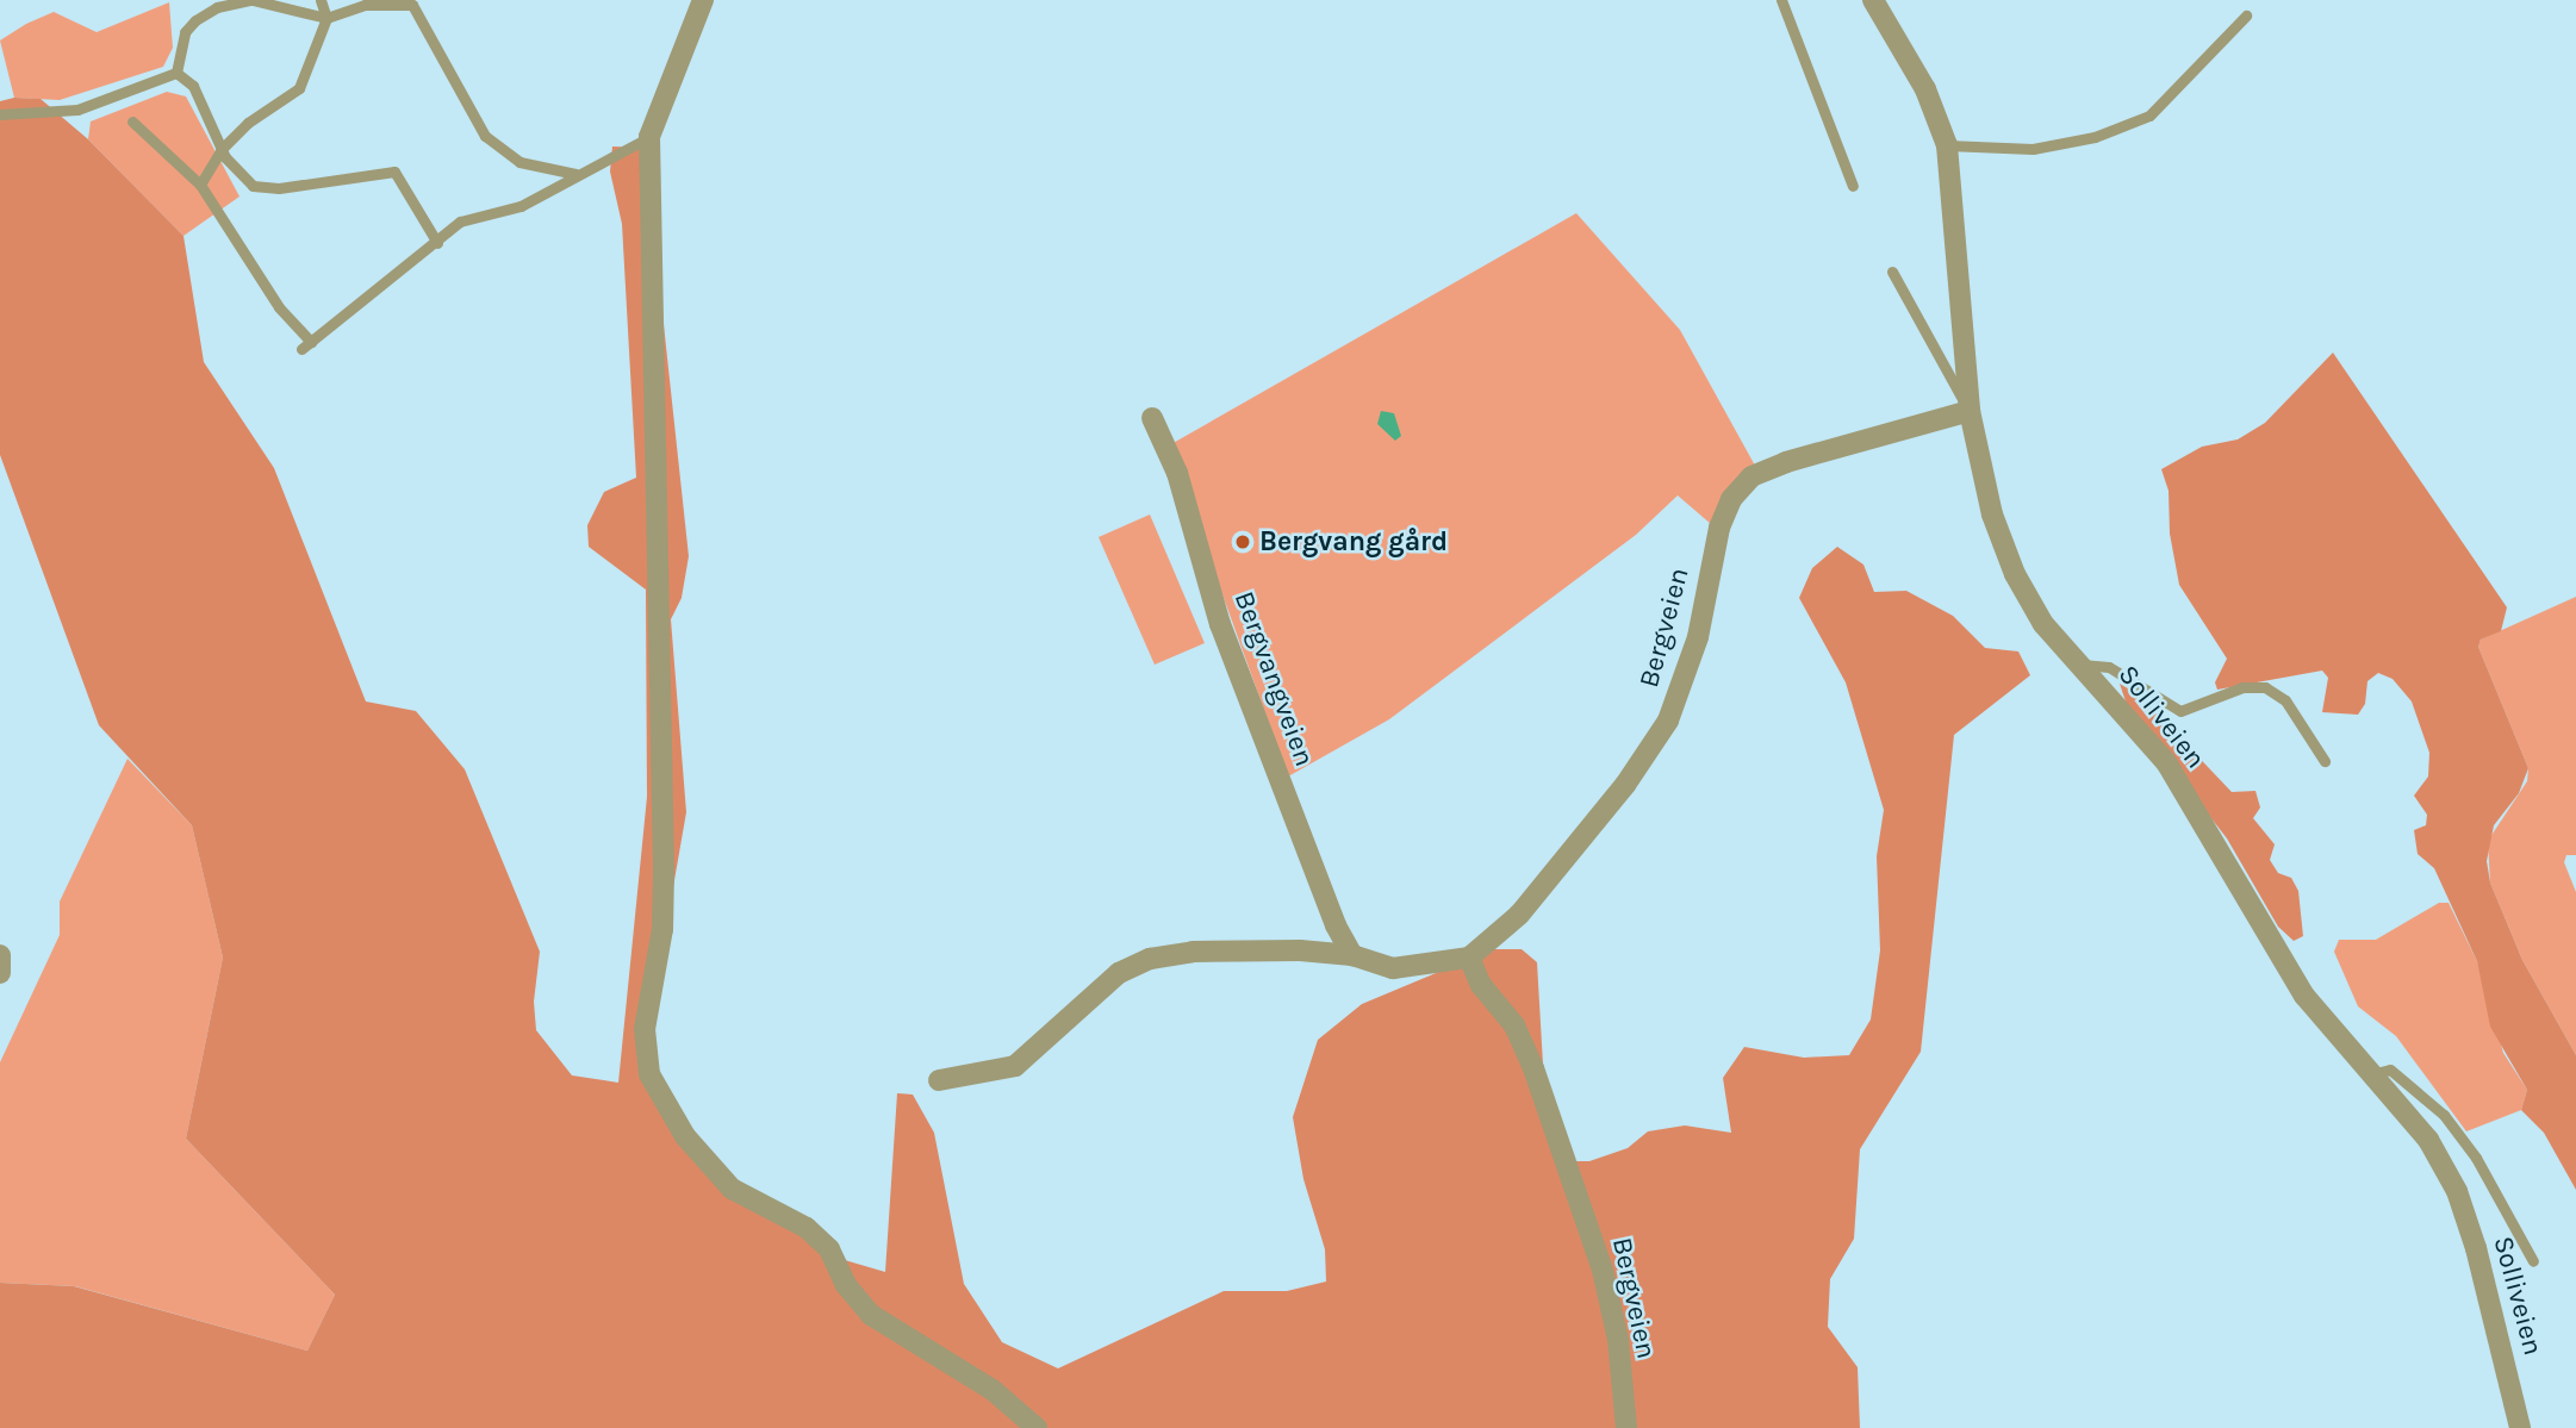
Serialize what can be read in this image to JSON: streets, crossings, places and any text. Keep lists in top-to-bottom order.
{
  "streets": {
    "street": ["Bergveien", "Bergvangveien", "Solliveien"]
  },
  "crossings": [
    ["Bergveien", "Solliveien"]
  ],
  "places": ["Bergvang gård"]
}
